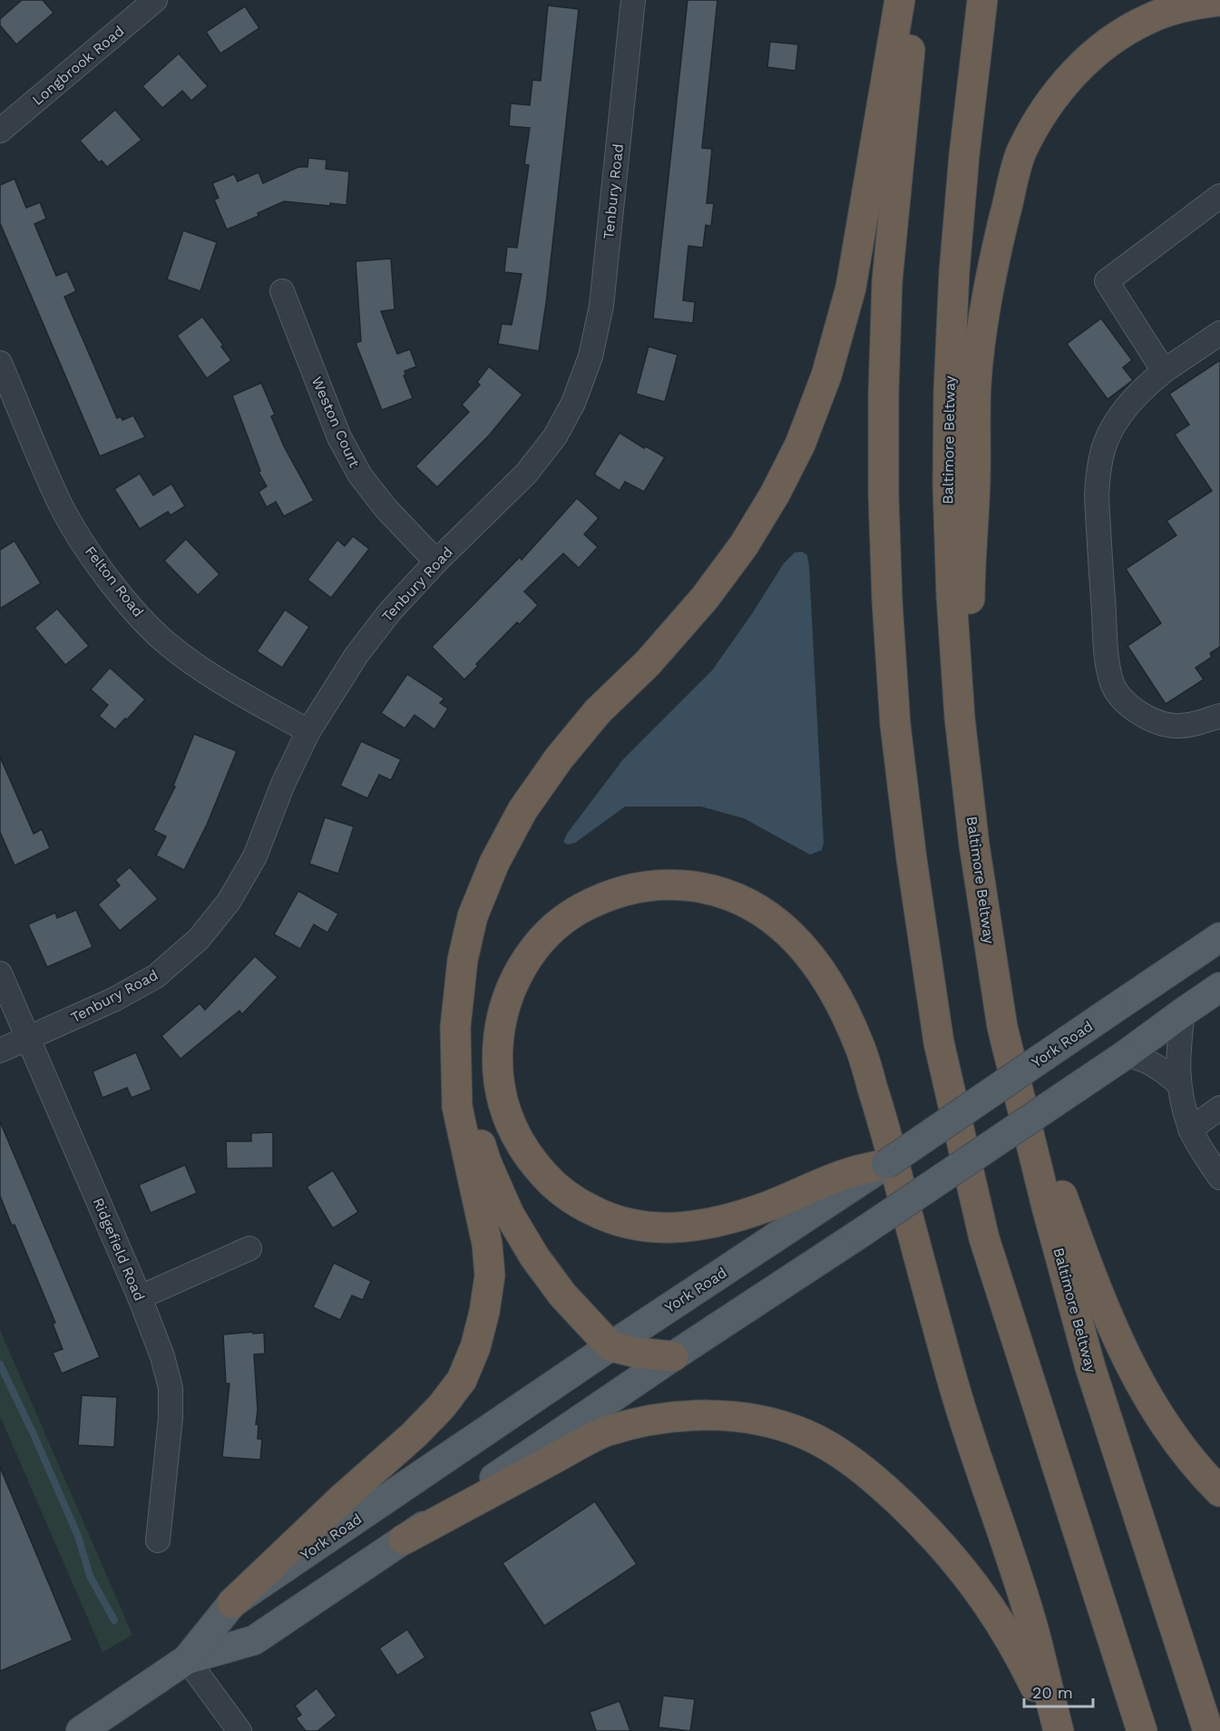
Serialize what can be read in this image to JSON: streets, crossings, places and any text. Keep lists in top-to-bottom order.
{
  "streets": {
    "highway": ["Baltimore Beltway"],
    "main road": ["York Road"],
    "street": [
      "Longbrook Road",
      "Tenbury Road",
      "Weston Court",
      "Felton Road",
      "Ridgefield Road"
    ]
  },
  "crossings": [
    ["Tenbury Road", "Weston Court"],
    ["Tenbury Road", "Felton Road"],
    ["Tenbury Road", "Ridgefield Road"]
  ],
  "scale_bar": "20 m"
}
